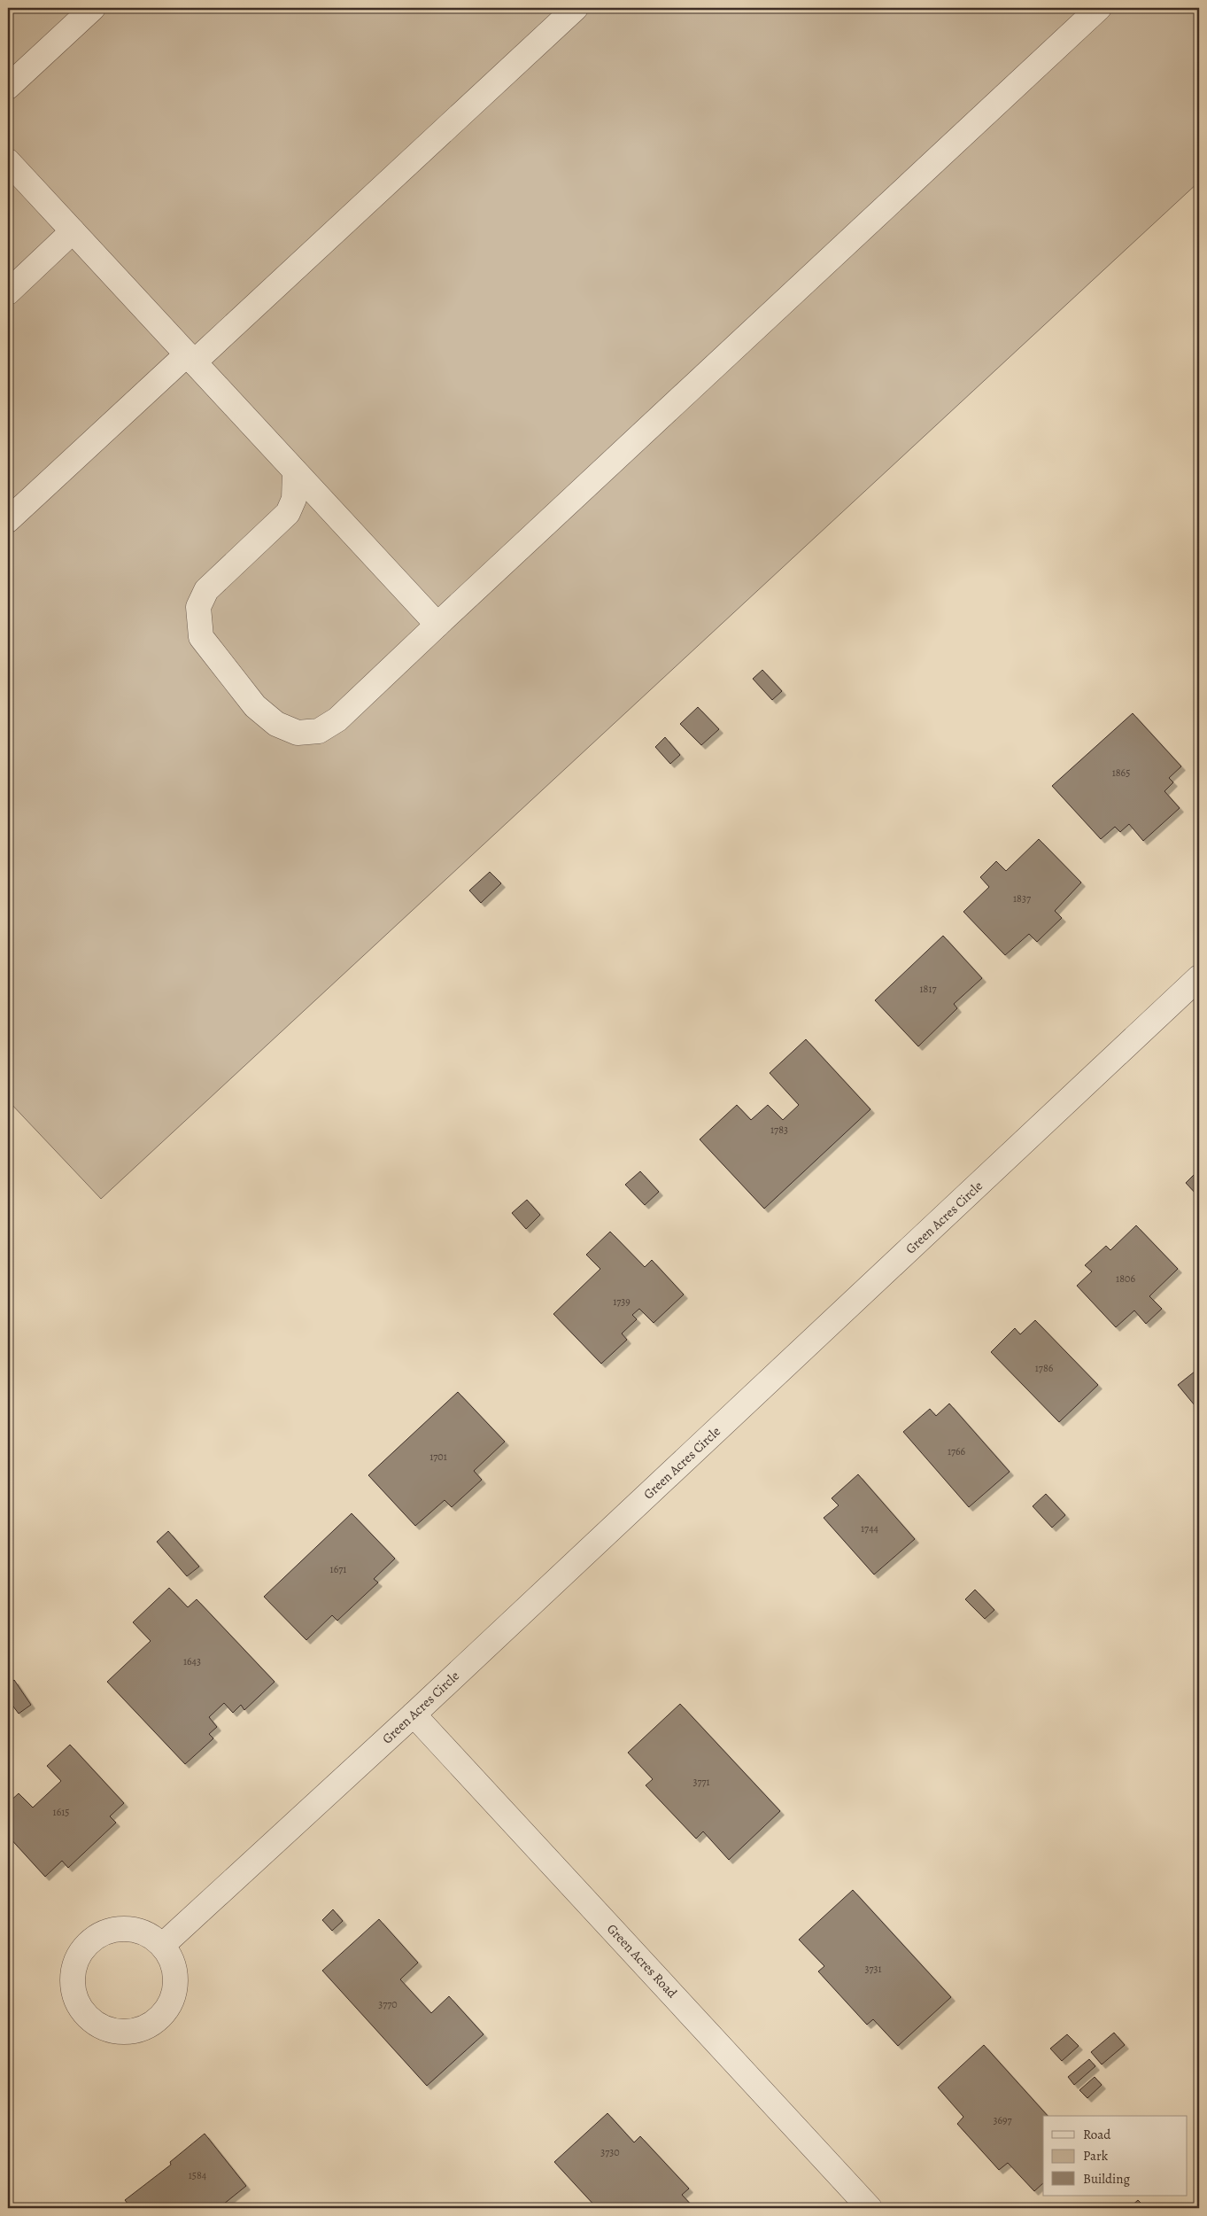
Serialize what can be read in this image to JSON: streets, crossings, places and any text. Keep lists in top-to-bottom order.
{
  "streets": {
    "street": ["Green Acres Circle", "Green Acres Road"]
  },
  "crossings": [
    ["Green Acres Circle", "Green Acres Road"]
  ],
  "house_numbers": [
    "1865",
    "1837",
    "1817",
    "1783",
    "1806",
    "1739",
    "1786",
    "1766",
    "1701",
    "1744",
    "1671",
    "1643",
    "3771",
    "1615",
    "3731",
    "3770",
    "3697",
    "3730",
    "1584"
  ],
  "legend": ["Road", "Park", "Building"]
}
